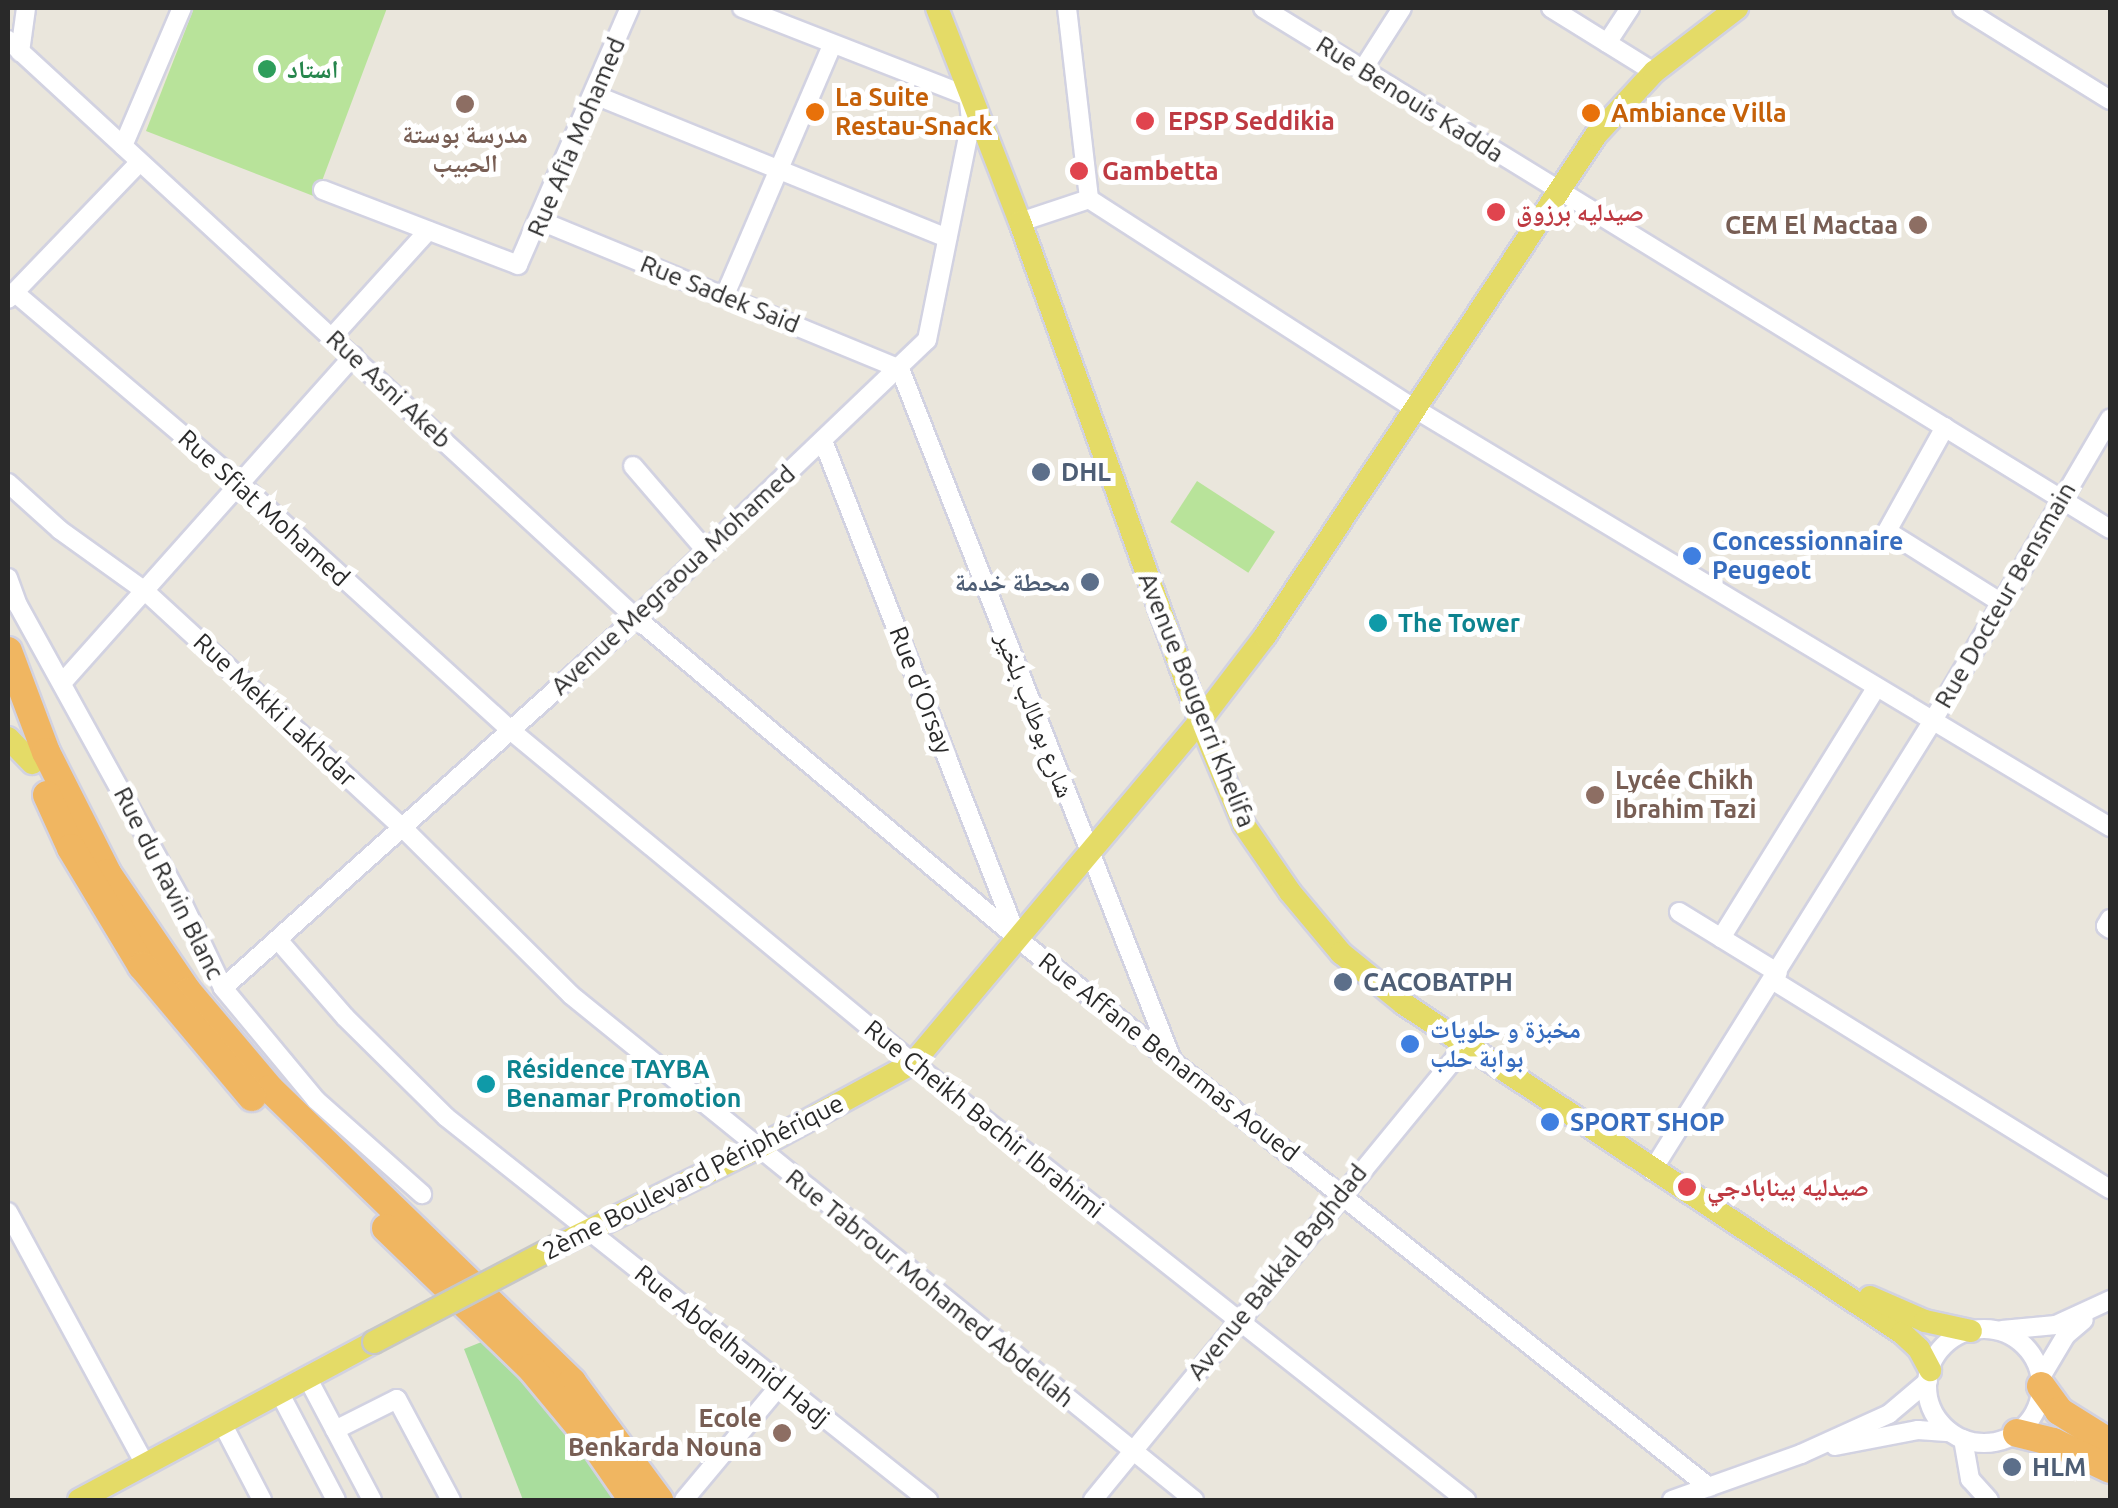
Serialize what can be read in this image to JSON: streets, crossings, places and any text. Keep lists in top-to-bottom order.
{
  "streets": {
    "main road": ["Avenue Bougerri Khelifa", "2ème Boulevard Périphérique"],
    "street": [
      "Rue Benouis Kadda",
      "Rue Afia Mohamed",
      "Rue Sadek Said",
      "Rue Asni Akeb",
      "Rue Sfiat Mohamed",
      "Avenue Megraoua Mohamed",
      "Rue Docteur Bensmain",
      "Rue d'Orsay",
      "Rue Mekki Lakhdar",
      "شارع بوطالب بلخير",
      "Rue du Ravin Blanc",
      "Rue Affane Benarmas Aoued",
      "Rue Cheikh Bachir Ibrahimi",
      "Avenue Bakkal Baghdad",
      "Rue Tabrour Mohamed Abdellah",
      "Rue Abdelhamid Hadj"
    ]
  },
  "crossings": [
    ["Rue Benouis Kadda", "Rue Docteur Bensmain"],
    ["Rue Benouis Kadda", "2ème Boulevard Périphérique"],
    ["Rue Afia Mohamed", "Rue Sadek Said"],
    ["Rue Sadek Said", "Avenue Megraoua Mohamed"],
    ["Rue Sadek Said", "شارع بوطالب بلخير"],
    ["Rue Asni Akeb", "Avenue Megraoua Mohamed"],
    ["Rue Asni Akeb", "Rue Affane Benarmas Aoued"],
    ["Rue Sfiat Mohamed", "Avenue Megraoua Mohamed"],
    ["Rue Sfiat Mohamed", "Rue Cheikh Bachir Ibrahimi"],
    ["Avenue Megraoua Mohamed", "Rue d'Orsay"],
    ["Avenue Megraoua Mohamed", "Avenue Bougerri Khelifa"],
    ["Avenue Megraoua Mohamed", "Rue Mekki Lakhdar"],
    ["Avenue Megraoua Mohamed", "شارع بوطالب بلخير"],
    ["Avenue Megraoua Mohamed", "Rue du Ravin Blanc"],
    ["Avenue Megraoua Mohamed", "Rue Affane Benarmas Aoued"],
    ["Avenue Megraoua Mohamed", "Rue Cheikh Bachir Ibrahimi"],
    ["Avenue Megraoua Mohamed", "Rue Tabrour Mohamed Abdellah"],
    ["Avenue Megraoua Mohamed", "Rue Abdelhamid Hadj"],
    ["Rue Docteur Bensmain", "Avenue Bougerri Khelifa"],
    ["Rue d'Orsay", "Rue Affane Benarmas Aoued"],
    ["Rue d'Orsay", "2ème Boulevard Périphérique"],
    ["Avenue Bougerri Khelifa", "2ème Boulevard Périphérique"],
    ["Avenue Bougerri Khelifa", "Avenue Bakkal Baghdad"],
    ["Rue Mekki Lakhdar", "Rue Tabrour Mohamed Abdellah"],
    ["شارع بوطالب بلخير", "Rue Affane Benarmas Aoued"],
    ["شارع بوطالب بلخير", "2ème Boulevard Périphérique"],
    ["Rue Affane Benarmas Aoued", "2ème Boulevard Périphérique"],
    ["Rue Affane Benarmas Aoued", "Avenue Bakkal Baghdad"],
    ["Rue Cheikh Bachir Ibrahimi", "2ème Boulevard Périphérique"],
    ["Rue Cheikh Bachir Ibrahimi", "Avenue Bakkal Baghdad"],
    ["2ème Boulevard Périphérique", "Rue Tabrour Mohamed Abdellah"],
    ["2ème Boulevard Périphérique", "Rue Abdelhamid Hadj"],
    ["Avenue Bakkal Baghdad", "Rue Tabrour Mohamed Abdellah"]
  ],
  "places": [
    "استاد",
    "مدرسة بوستة الحبيب",
    "La Suite Restau-Snack",
    "Ambiance Villa",
    "EPSP Seddikia",
    "Gambetta",
    "صيدليه برزوق",
    "CEM El Mactaa",
    "DHL",
    "Concessionnaire Peugeot",
    "محطة خدمة",
    "The Tower",
    "Lycée Chikh Ibrahim Tazi",
    "CACOBATPH",
    "مخبزة و حلويات بوابة حلب",
    "Résidence TAYBA Benamar Promotion",
    "SPORT SHOP",
    "صيدليه بينابادجي",
    "Ecole Benkarda Nouna",
    "HLM"
  ]
}
